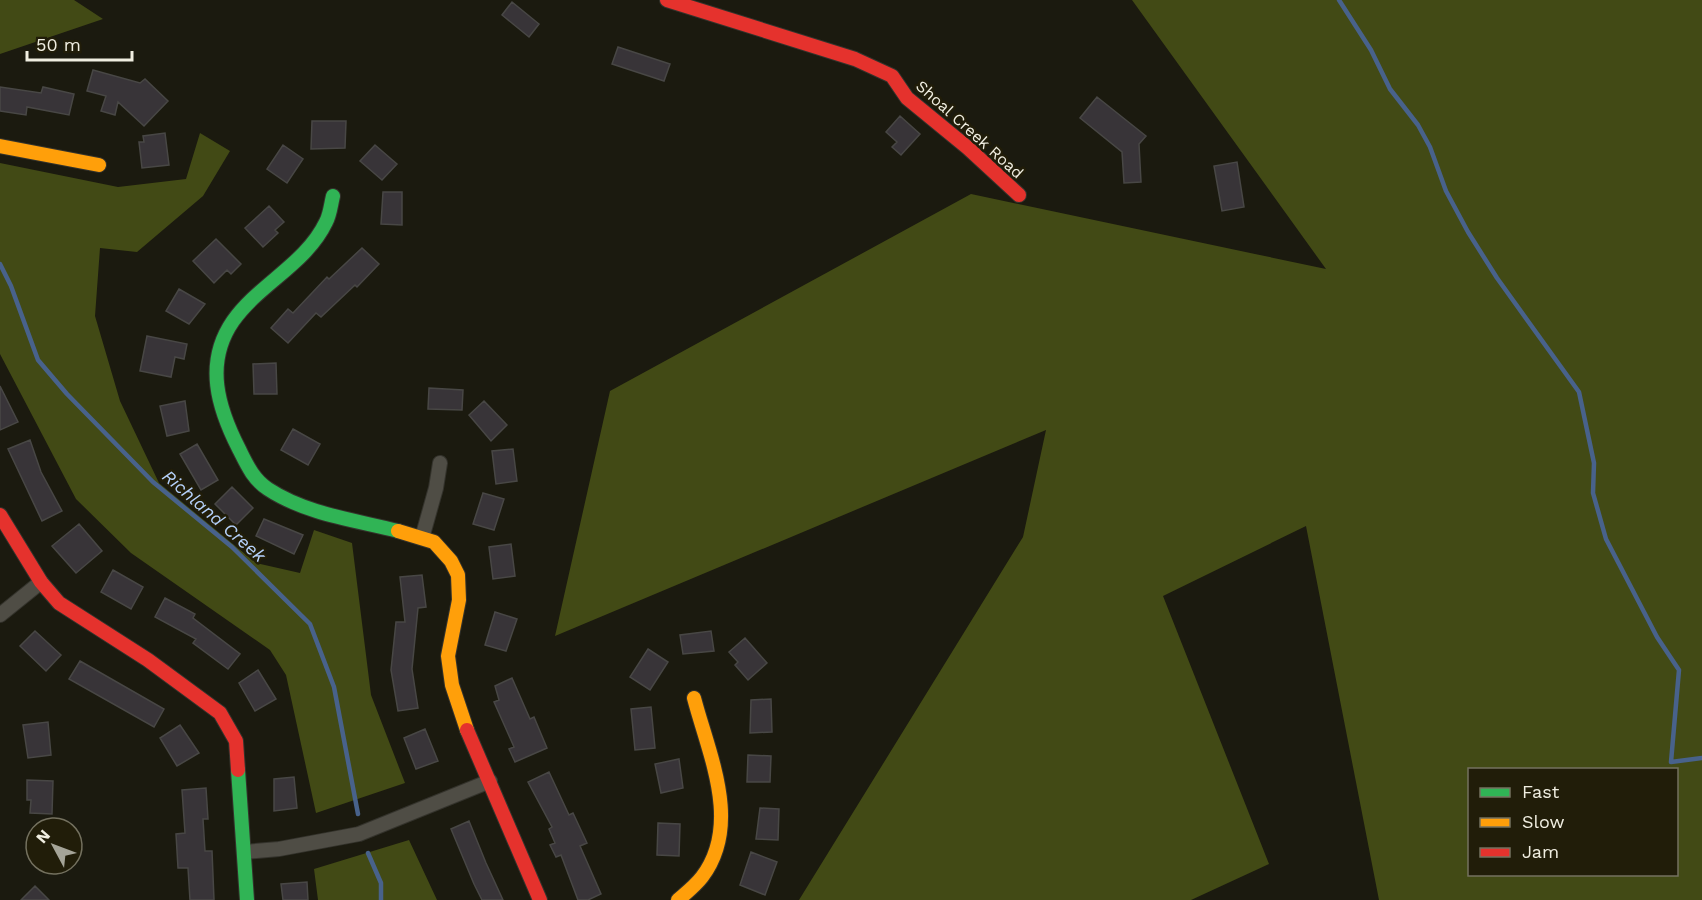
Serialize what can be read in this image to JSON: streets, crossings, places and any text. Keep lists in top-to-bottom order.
{
  "streets": {
    "street": ["Shoal Creek Road"]
  },
  "water": ["Richland Creek"],
  "legend": ["Fast", "Slow", "Jam"],
  "scale_bar": "50 m",
  "north": "top left"
}
